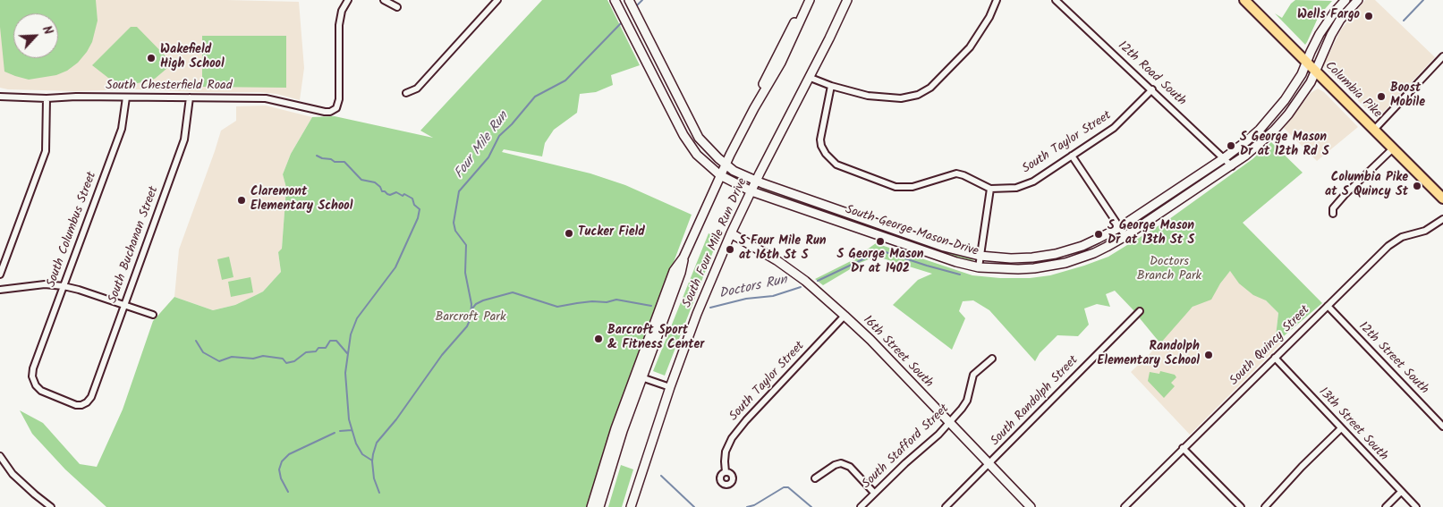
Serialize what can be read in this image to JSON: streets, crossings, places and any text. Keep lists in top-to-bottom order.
{
  "streets": {
    "main road": [
      "Columbia Pike",
      "South George Mason Drive",
      "South Four Mile Run Drive",
      "16th Street South"
    ],
    "street": [
      "12th Road South",
      "South Chesterfield Road",
      "South Taylor Street",
      "South Columbus Street",
      "South Buchanan Street",
      "South Quincy Street",
      "12th Street South",
      "South Randolph Street",
      "13th Street South",
      "South Stafford Street"
    ]
  },
  "crossings": [
    ["12th Road South", "South Taylor Street"],
    ["12th Road South", "South George Mason Drive"],
    ["South Chesterfield Road", "South Columbus Street"],
    ["South Chesterfield Road", "South Buchanan Street"],
    ["Columbia Pike", "South George Mason Drive"],
    ["South Taylor Street", "16th Street South"],
    ["South Columbus Street", "South Buchanan Street"],
    ["South George Mason Drive", "South Four Mile Run Drive"],
    ["South Four Mile Run Drive", "16th Street South"],
    ["South Quincy Street", "12th Street South"],
    ["South Quincy Street", "13th Street South"],
    ["16th Street South", "South Randolph Street"],
    ["16th Street South", "South Stafford Street"]
  ],
  "water": ["Four Mile Run", "Doctors Run"],
  "parks": ["Doctors Branch Park", "Barcroft Park"],
  "places": [
    "Wells Fargo",
    "Wakefield High School",
    "Boost Mobile",
    "S George Mason Dr at 12th Rd S",
    "Columbia Pike at S Quincy St",
    "Claremont Elementary School",
    "Tucker Field",
    "S George Mason Dr at 13th St S",
    "S George Mason Dr at 1402",
    "S Four Mile Run at 16th St S",
    "Barcroft Sport & Fitness Center",
    "Randolph Elementary School"
  ],
  "north": "top right"
}
